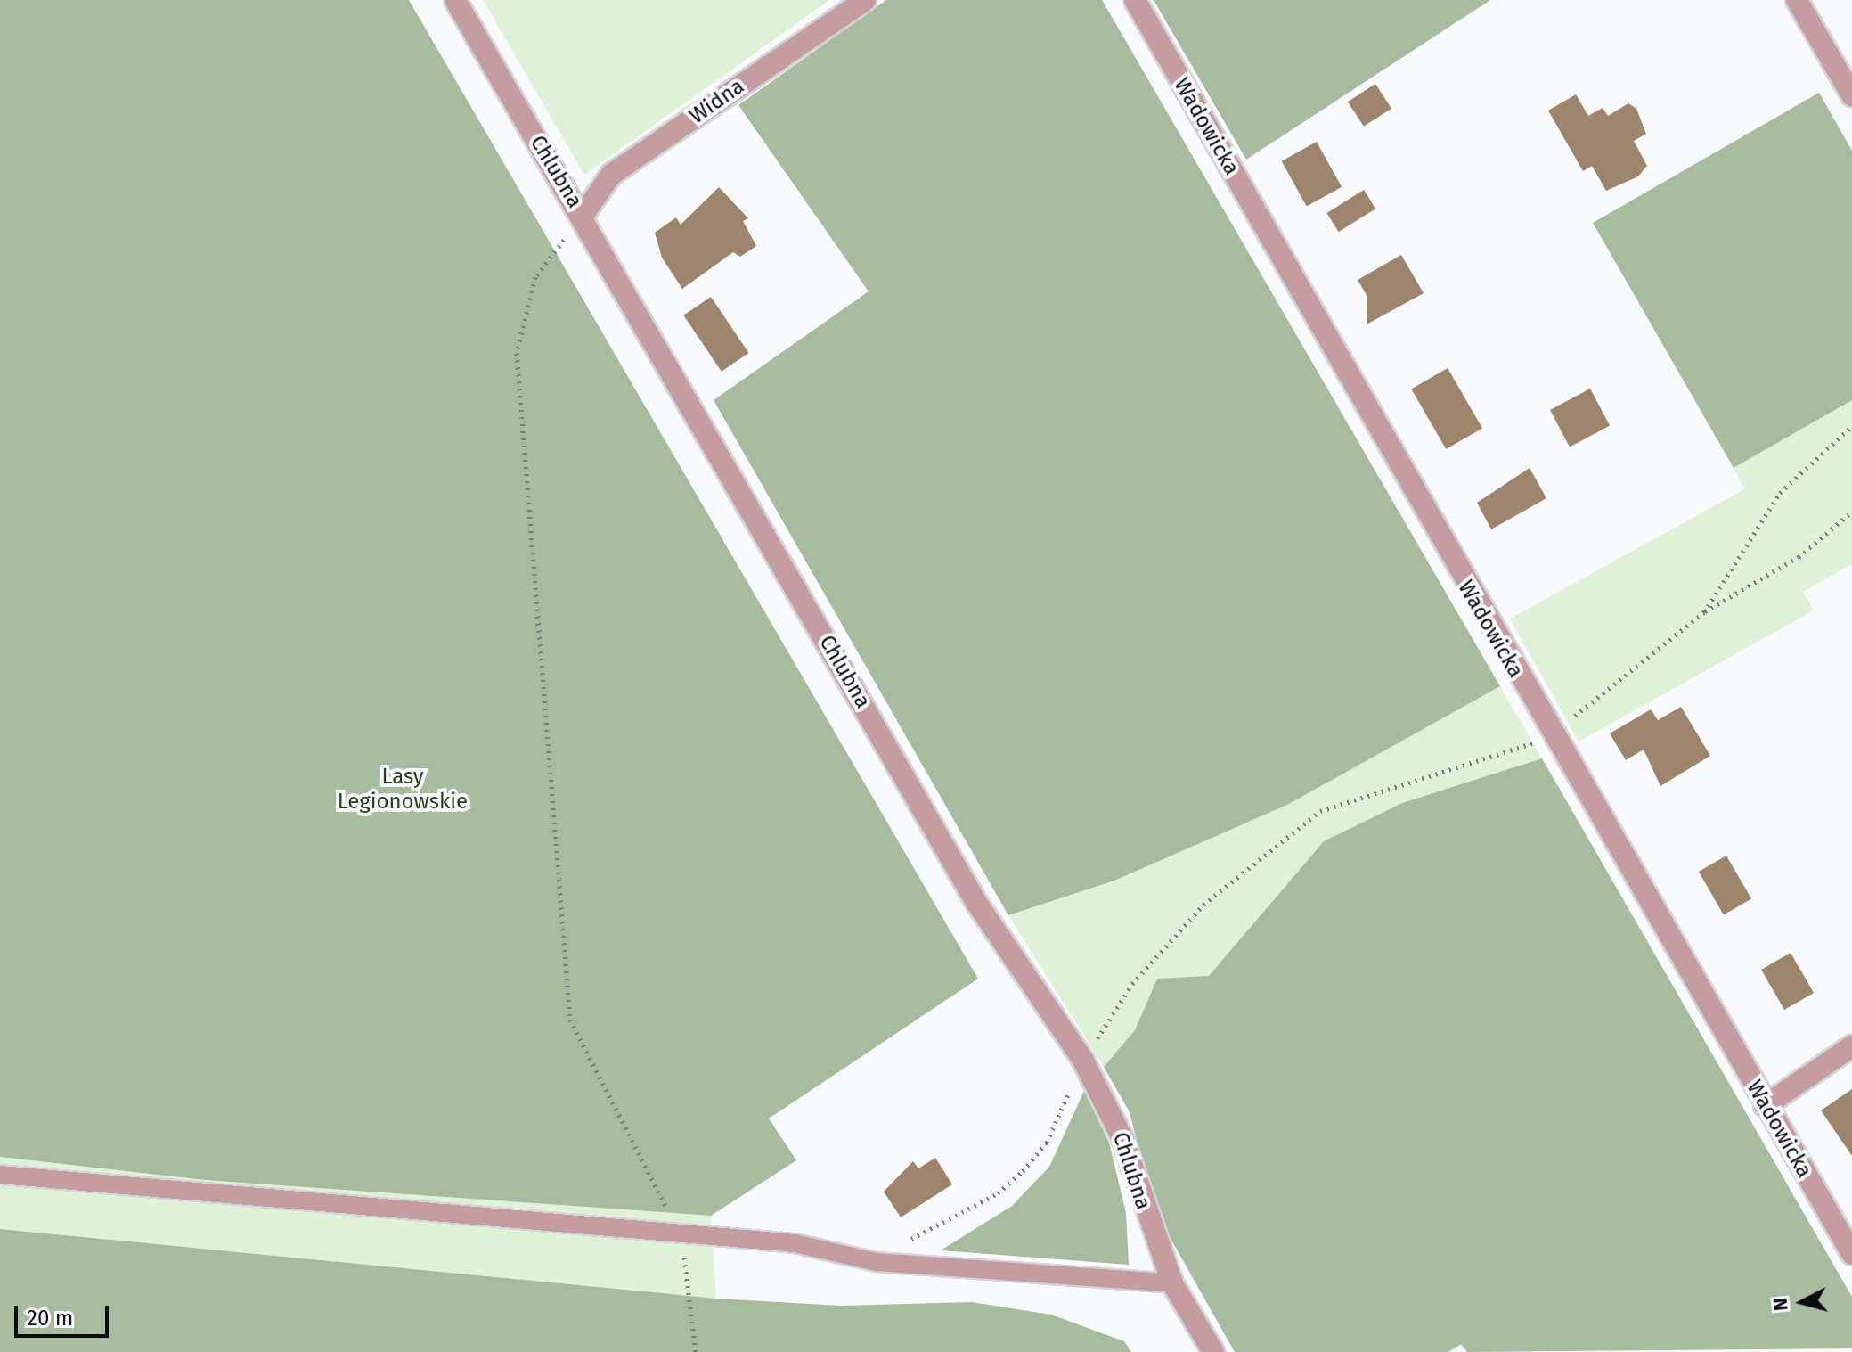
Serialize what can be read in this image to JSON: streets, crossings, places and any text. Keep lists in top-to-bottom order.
{
  "streets": {
    "street": ["Widna", "Wadowicka", "Chlubna"]
  },
  "crossings": [
    ["Widna", "Chlubna"]
  ],
  "parks": ["Lasy Legionowskie"],
  "scale_bar": "20 m",
  "north": "left"
}
